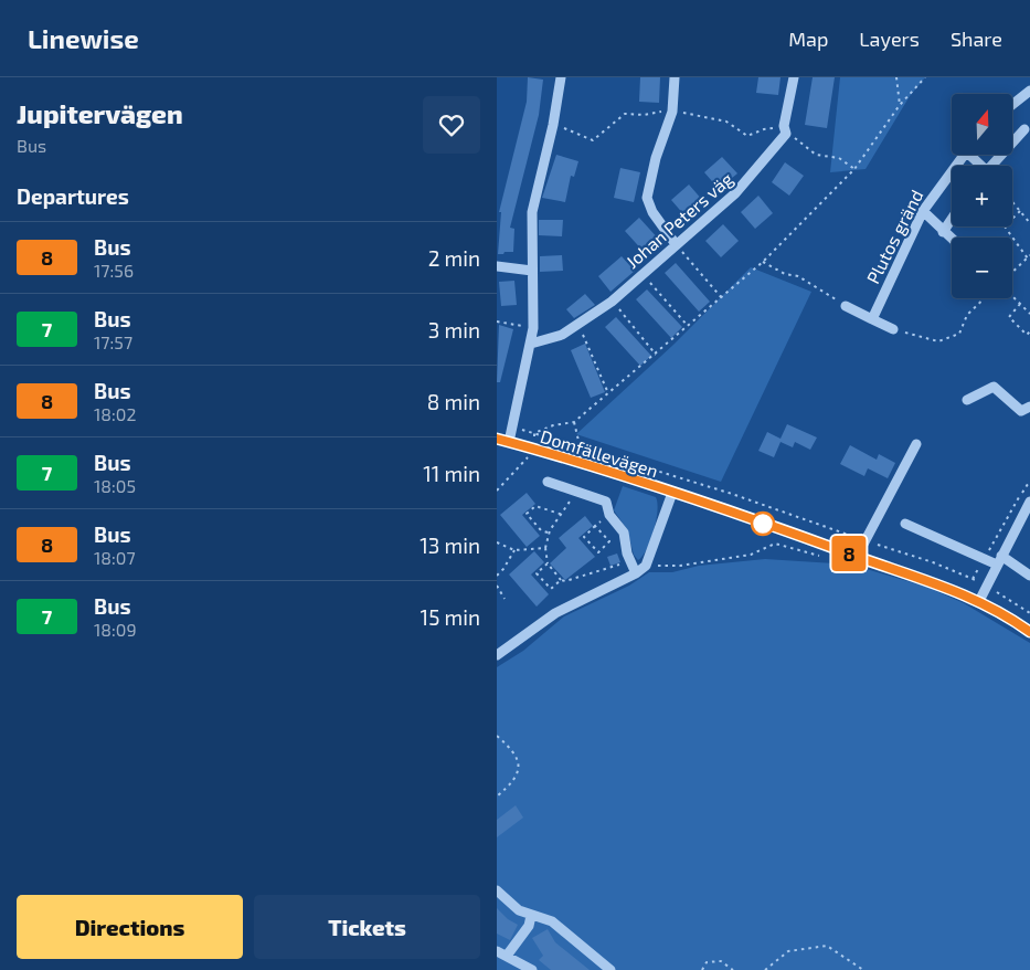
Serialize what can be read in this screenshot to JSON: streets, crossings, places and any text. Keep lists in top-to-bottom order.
{
  "streets": {
    "street": ["Johan Peters väg", "Plutos gränd", "Domfällevägen"]
  },
  "lines": ["bus line 8"],
  "north": "top",
  "page": {
    "header": "Linewise",
    "nav": ["Map", "Layers", "Share"],
    "heading": [
      ["Jupitervägen", "Bus"],
      "Departures"
    ],
    "on_map": "8",
    "map_buttons": ["+", "−"],
    "list": [
      {
        "mark": "8",
        "name": "Bus",
        "note": "17:56",
        "value": "2 min"
      },
      {
        "mark": "7",
        "name": "Bus",
        "note": "17:57",
        "value": "3 min"
      },
      {
        "mark": "8",
        "name": "Bus",
        "note": "18:02",
        "value": "8 min"
      },
      {
        "mark": "7",
        "name": "Bus",
        "note": "18:05",
        "value": "11 min"
      },
      {
        "mark": "8",
        "name": "Bus",
        "note": "18:07",
        "value": "13 min"
      },
      {
        "mark": "7",
        "name": "Bus",
        "note": "18:09",
        "value": "15 min"
      }
    ],
    "buttons": ["Directions", "Tickets"]
  }
}
